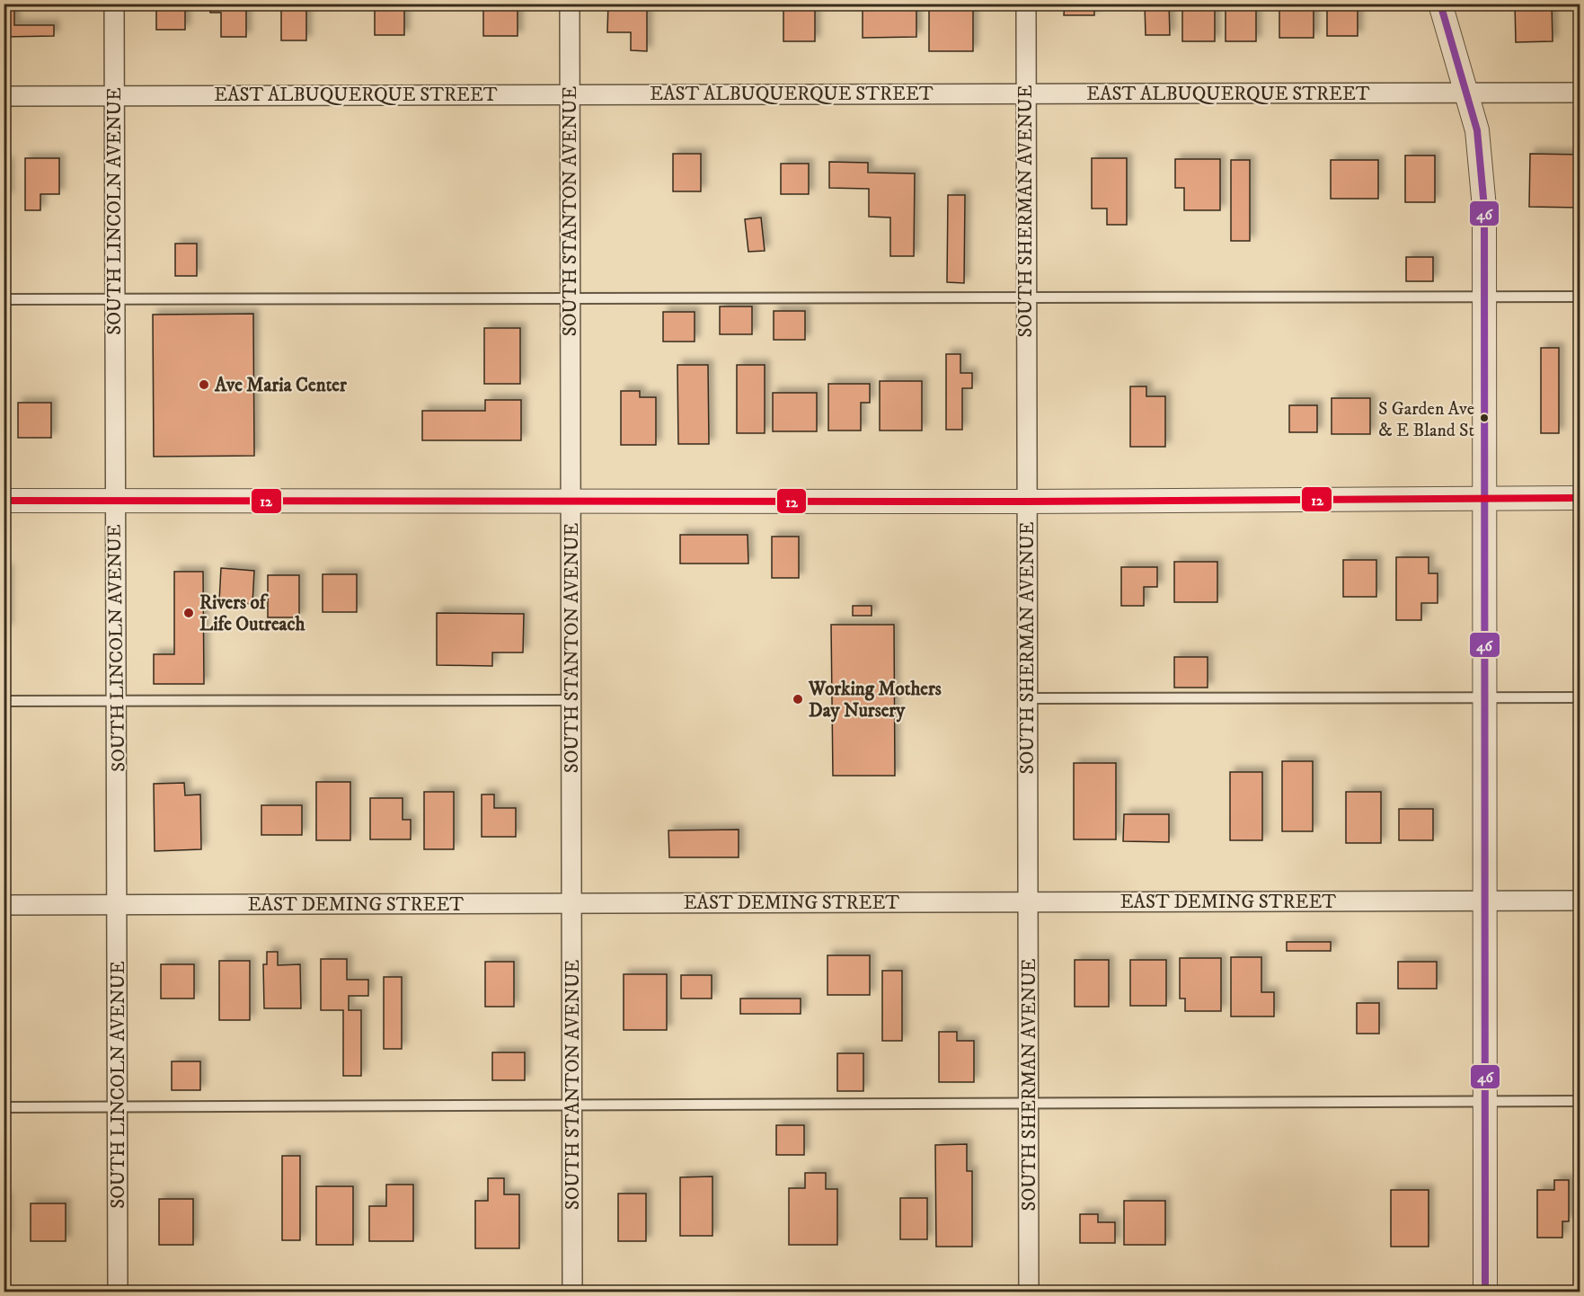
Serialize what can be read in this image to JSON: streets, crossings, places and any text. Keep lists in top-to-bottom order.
{
  "streets": {
    "street": [
      "EAST ALBUQUERQUE STREET",
      "SOUTH LINCOLN AVENUE",
      "SOUTH STANTON AVENUE",
      "SOUTH SHERMAN AVENUE",
      "EAST DEMING STREET"
    ]
  },
  "crossings": [
    ["EAST ALBUQUERQUE STREET", "SOUTH LINCOLN AVENUE"],
    ["EAST ALBUQUERQUE STREET", "SOUTH STANTON AVENUE"],
    ["EAST ALBUQUERQUE STREET", "SOUTH SHERMAN AVENUE"],
    ["SOUTH LINCOLN AVENUE", "EAST DEMING STREET"],
    ["SOUTH STANTON AVENUE", "EAST DEMING STREET"],
    ["SOUTH SHERMAN AVENUE", "EAST DEMING STREET"]
  ],
  "places": [
    "Ave Maria Center",
    "S Garden Ave & E Bland St",
    "Rivers of Life Outreach",
    "Working Mothers Day Nursery"
  ],
  "lines": ["transit line 46", "transit line 12"]
}
